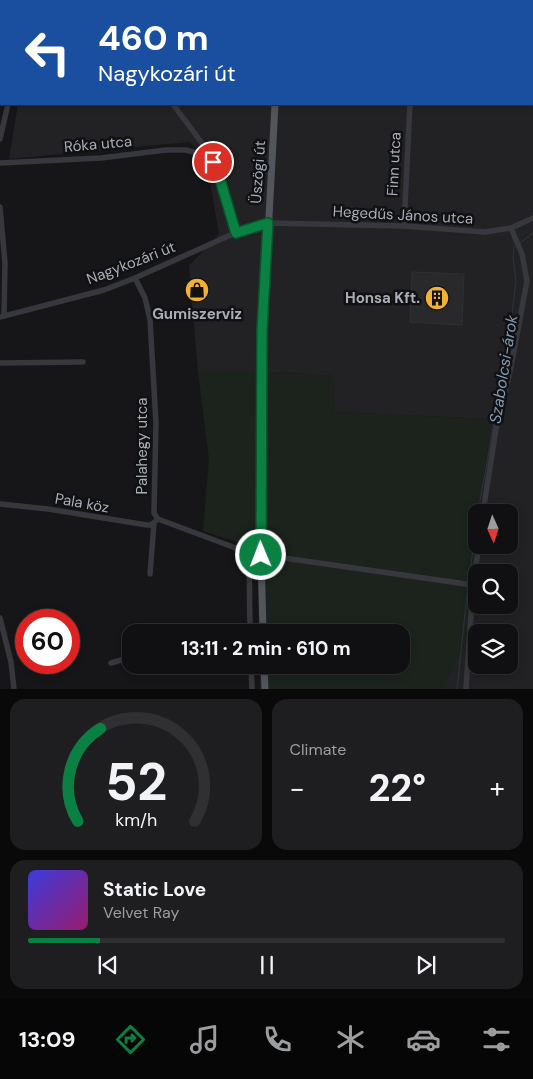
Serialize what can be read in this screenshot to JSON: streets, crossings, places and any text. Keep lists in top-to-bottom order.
{
  "streets": {
    "main road": ["Üszögi út"],
    "street": [
      "Róka utca",
      "Finn utca",
      "Hegedűs János utca",
      "Nagykozári út",
      "Palahegy utca",
      "Pala köz"
    ]
  },
  "crossings": [
    ["Finn utca", "Hegedűs János utca"],
    ["Üszögi út", "Hegedűs János utca"],
    ["Üszögi út", "Nagykozári út"],
    ["Hegedűs János utca", "Nagykozári út"],
    ["Nagykozári út", "Palahegy utca"],
    ["Palahegy utca", "Pala köz"]
  ],
  "water": ["Szabolcsi-árok"],
  "places": {
    "shop": ["Gumiszerviz"],
    "building": ["Honsa Kft."]
  },
  "north": "bottom",
  "page": {
    "turn": ["460 m", "Nagykozári út"],
    "limit": "60",
    "trip": "13:11 · 2 min · 610 m",
    "tile": "Climate",
    "heat": ["−", "22°", "+"],
    "song": ["Static Love", "Velvet Ray"],
    "tabs": "13:09",
    "gauge": ["52", "km/h"]
  }
}
